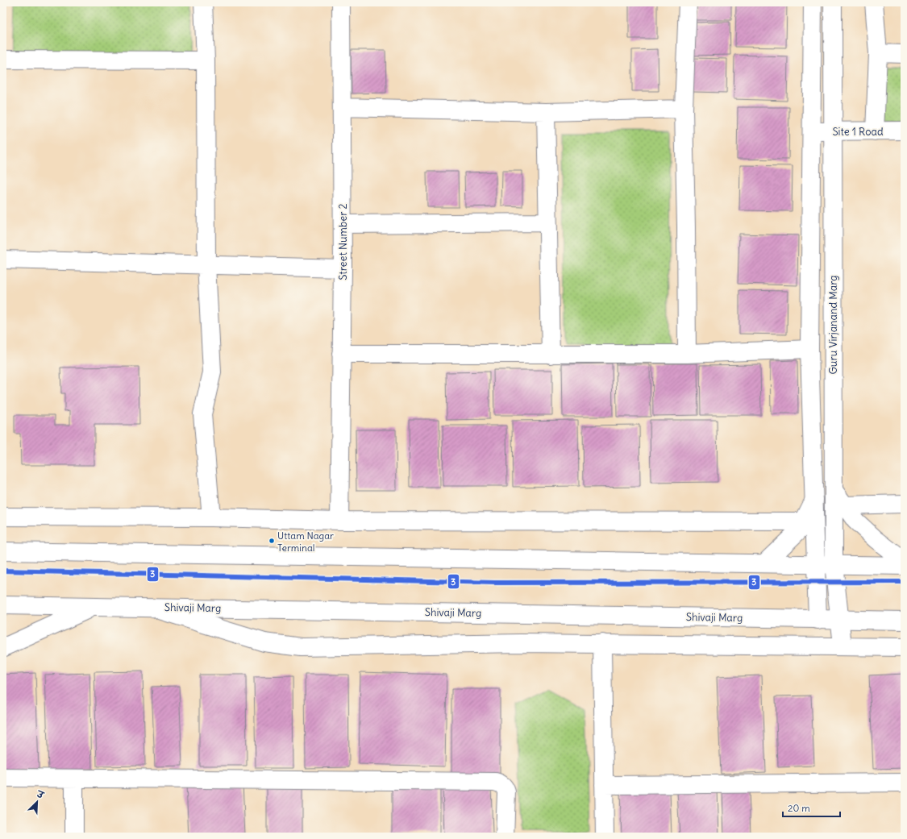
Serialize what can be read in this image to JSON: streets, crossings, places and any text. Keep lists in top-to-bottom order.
{
  "streets": {
    "street": [
      "Site 1 Road",
      "Street Number 2",
      "Guru Virjanand Marg",
      "Shivaji Marg"
    ]
  },
  "crossings": [
    ["Site 1 Road", "Guru Virjanand Marg"],
    ["Guru Virjanand Marg", "Shivaji Marg"]
  ],
  "places": ["Uttam Nagar Terminal"],
  "lines": ["transit line 3"],
  "scale_bar": "20 m",
  "north": "top right"
}
